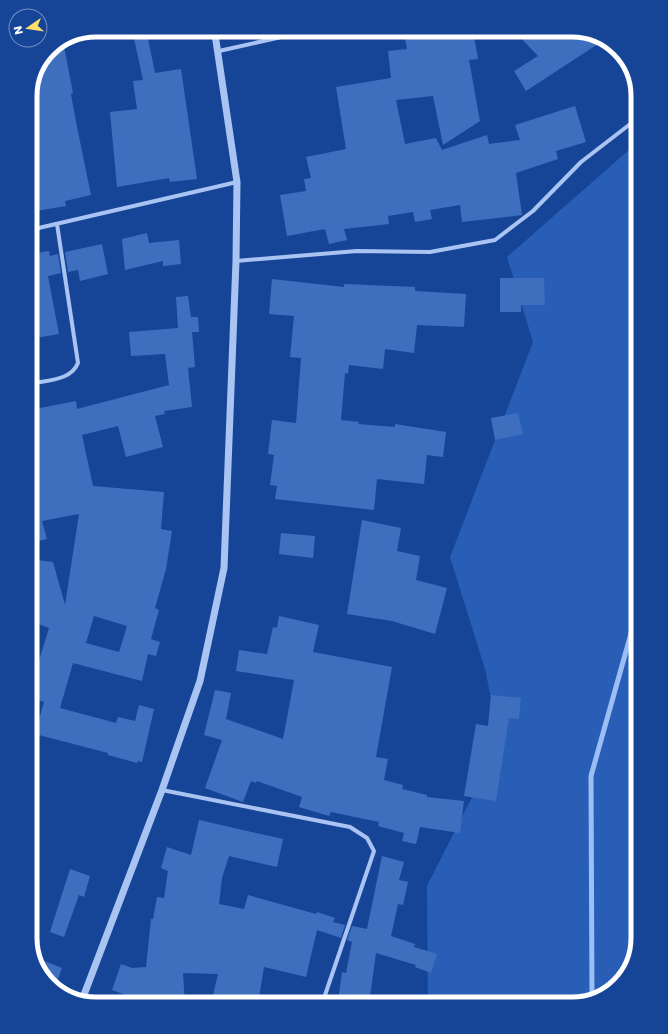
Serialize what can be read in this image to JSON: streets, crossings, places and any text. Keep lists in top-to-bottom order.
{
  "north": "left"
}
